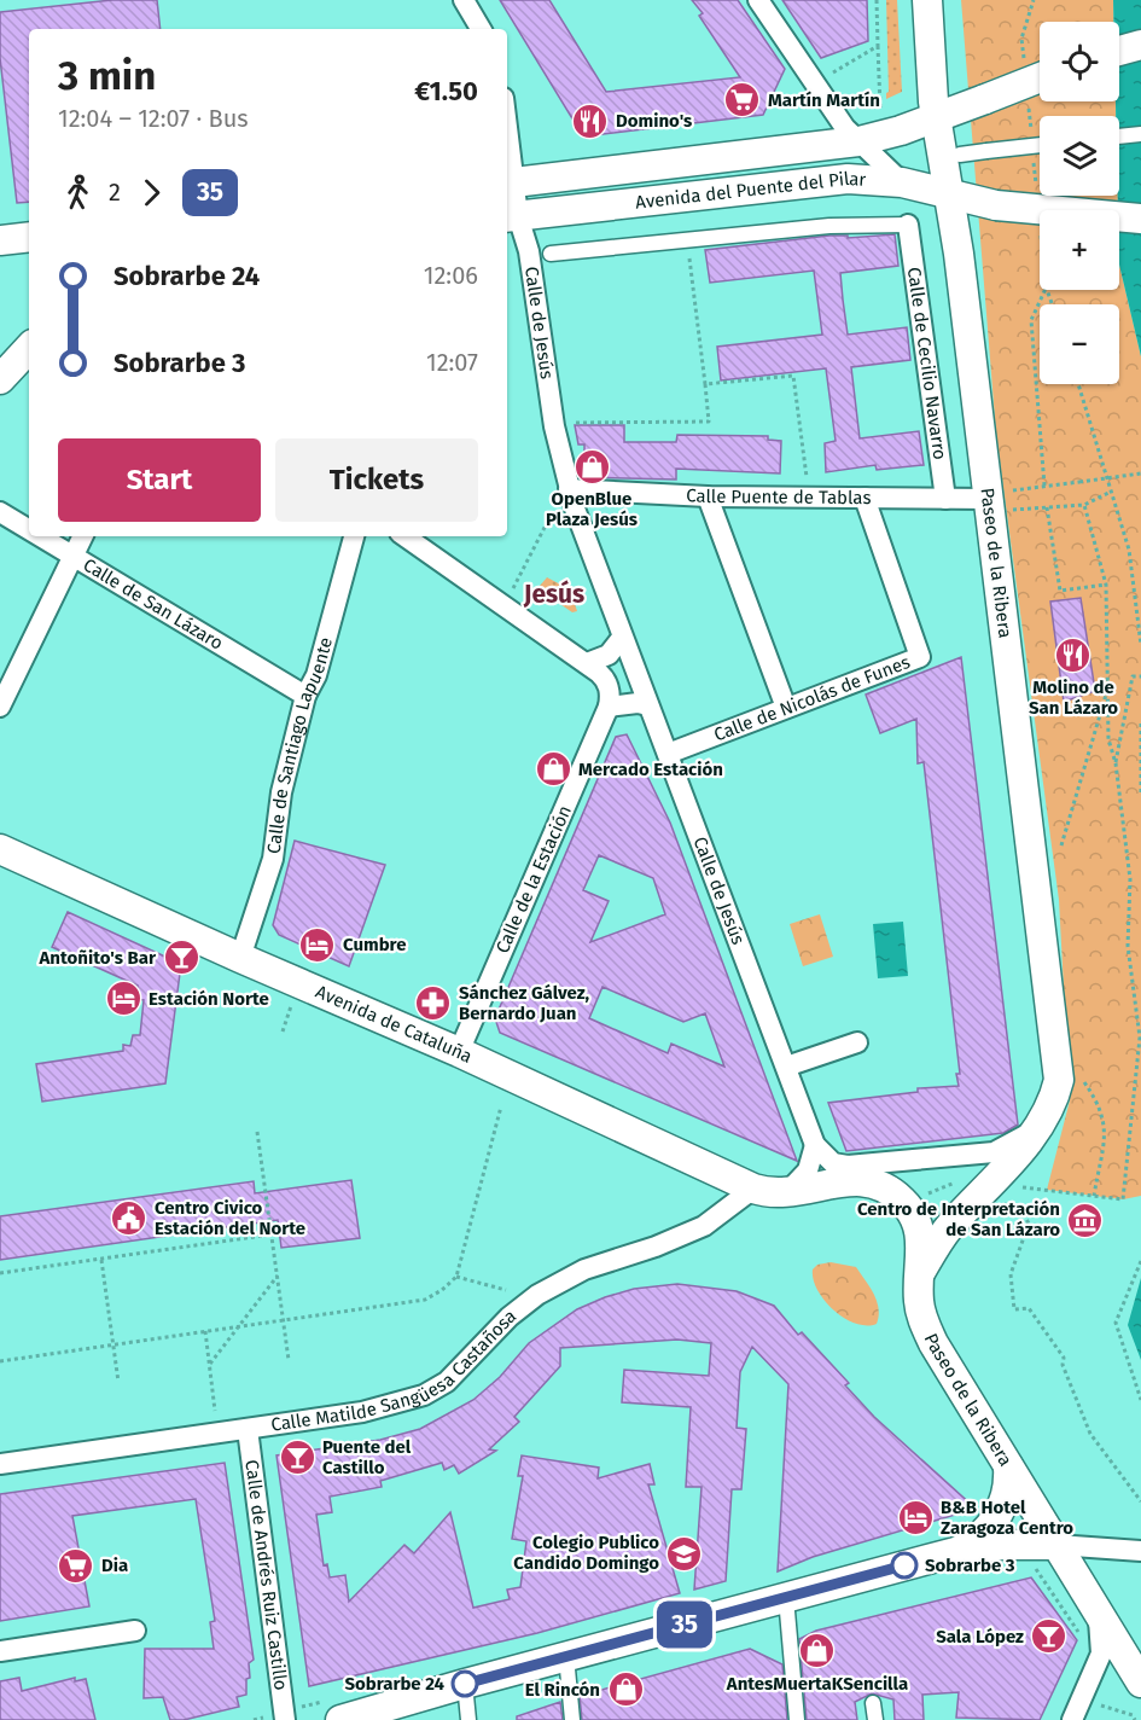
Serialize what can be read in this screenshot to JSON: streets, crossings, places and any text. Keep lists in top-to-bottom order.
{
  "streets": {
    "main road": ["Avenida del Puente del Pilar", "Paseo de la Ribera", "Avenida de Cataluña"],
    "street": [
      "Calle de Jesús",
      "Calle de Cecilio Navarro",
      "Calle Puente de Tablas",
      "Calle de San Lázaro",
      "Calle de Nicolás de Funes",
      "Calle de Santiago Lapuente",
      "Calle de la Estación",
      "Calle Matilde Sangüesa Castañosa",
      "Calle de Andrés Ruiz Castillo"
    ]
  },
  "crossings": [
    ["Avenida del Puente del Pilar", "Calle de Jesús"],
    ["Avenida del Puente del Pilar", "Paseo de la Ribera"],
    ["Calle de Jesús", "Calle Puente de Tablas"],
    ["Calle de Jesús", "Paseo de la Ribera"],
    ["Calle de Jesús", "Calle de Nicolás de Funes"],
    ["Calle de Cecilio Navarro", "Calle Puente de Tablas"],
    ["Calle Puente de Tablas", "Paseo de la Ribera"],
    ["Calle Puente de Tablas", "Calle de Nicolás de Funes"],
    ["Paseo de la Ribera", "Avenida de Cataluña"],
    ["Calle de San Lázaro", "Calle de Santiago Lapuente"],
    ["Calle de Santiago Lapuente", "Avenida de Cataluña"],
    ["Calle de la Estación", "Avenida de Cataluña"],
    ["Avenida de Cataluña", "Calle Matilde Sangüesa Castañosa"],
    ["Calle Matilde Sangüesa Castañosa", "Calle de Andrés Ruiz Castillo"]
  ],
  "districts": ["Jesús"],
  "places": {
    "supermarket": ["Martín Martín", "Dia"],
    "restaurant": ["Domino's", "Molino de San Lázaro"],
    "shop": [
      "OpenBlue Plaza Jesús",
      "Mercado Estación",
      "AntesMuertaKSencilla",
      "El Rincón"
    ],
    "hotel": ["Cumbre", "Estación Norte", "B&B Hotel Zaragoza Centro"],
    "bar": ["Antoñito's Bar", "Puente del Castillo", "Sala López"],
    "pharmacy": ["Sánchez Gálvez, Bernardo Juan"],
    "public building": ["Centro Civico Estación del Norte"],
    "museum": ["Centro de Interpretación de San Lázaro"],
    "school or university": ["Colegio Publico Candido Domingo"],
    "other": ["Sobrarbe 3", "Sobrarbe 24"]
  },
  "lines": ["bus line 35"],
  "page": {
    "on_map": "35",
    "map_buttons": ["+", "−"],
    "heading": ["3 min", "12:04 – 12:07 · Bus", "€1.50"],
    "legs": ["2", "35"],
    "list": [
      {
        "name": "Sobrarbe 24",
        "value": "12:06"
      },
      {
        "name": "Sobrarbe 3",
        "value": "12:07"
      }
    ],
    "buttons": ["Start", "Tickets"]
  }
}
